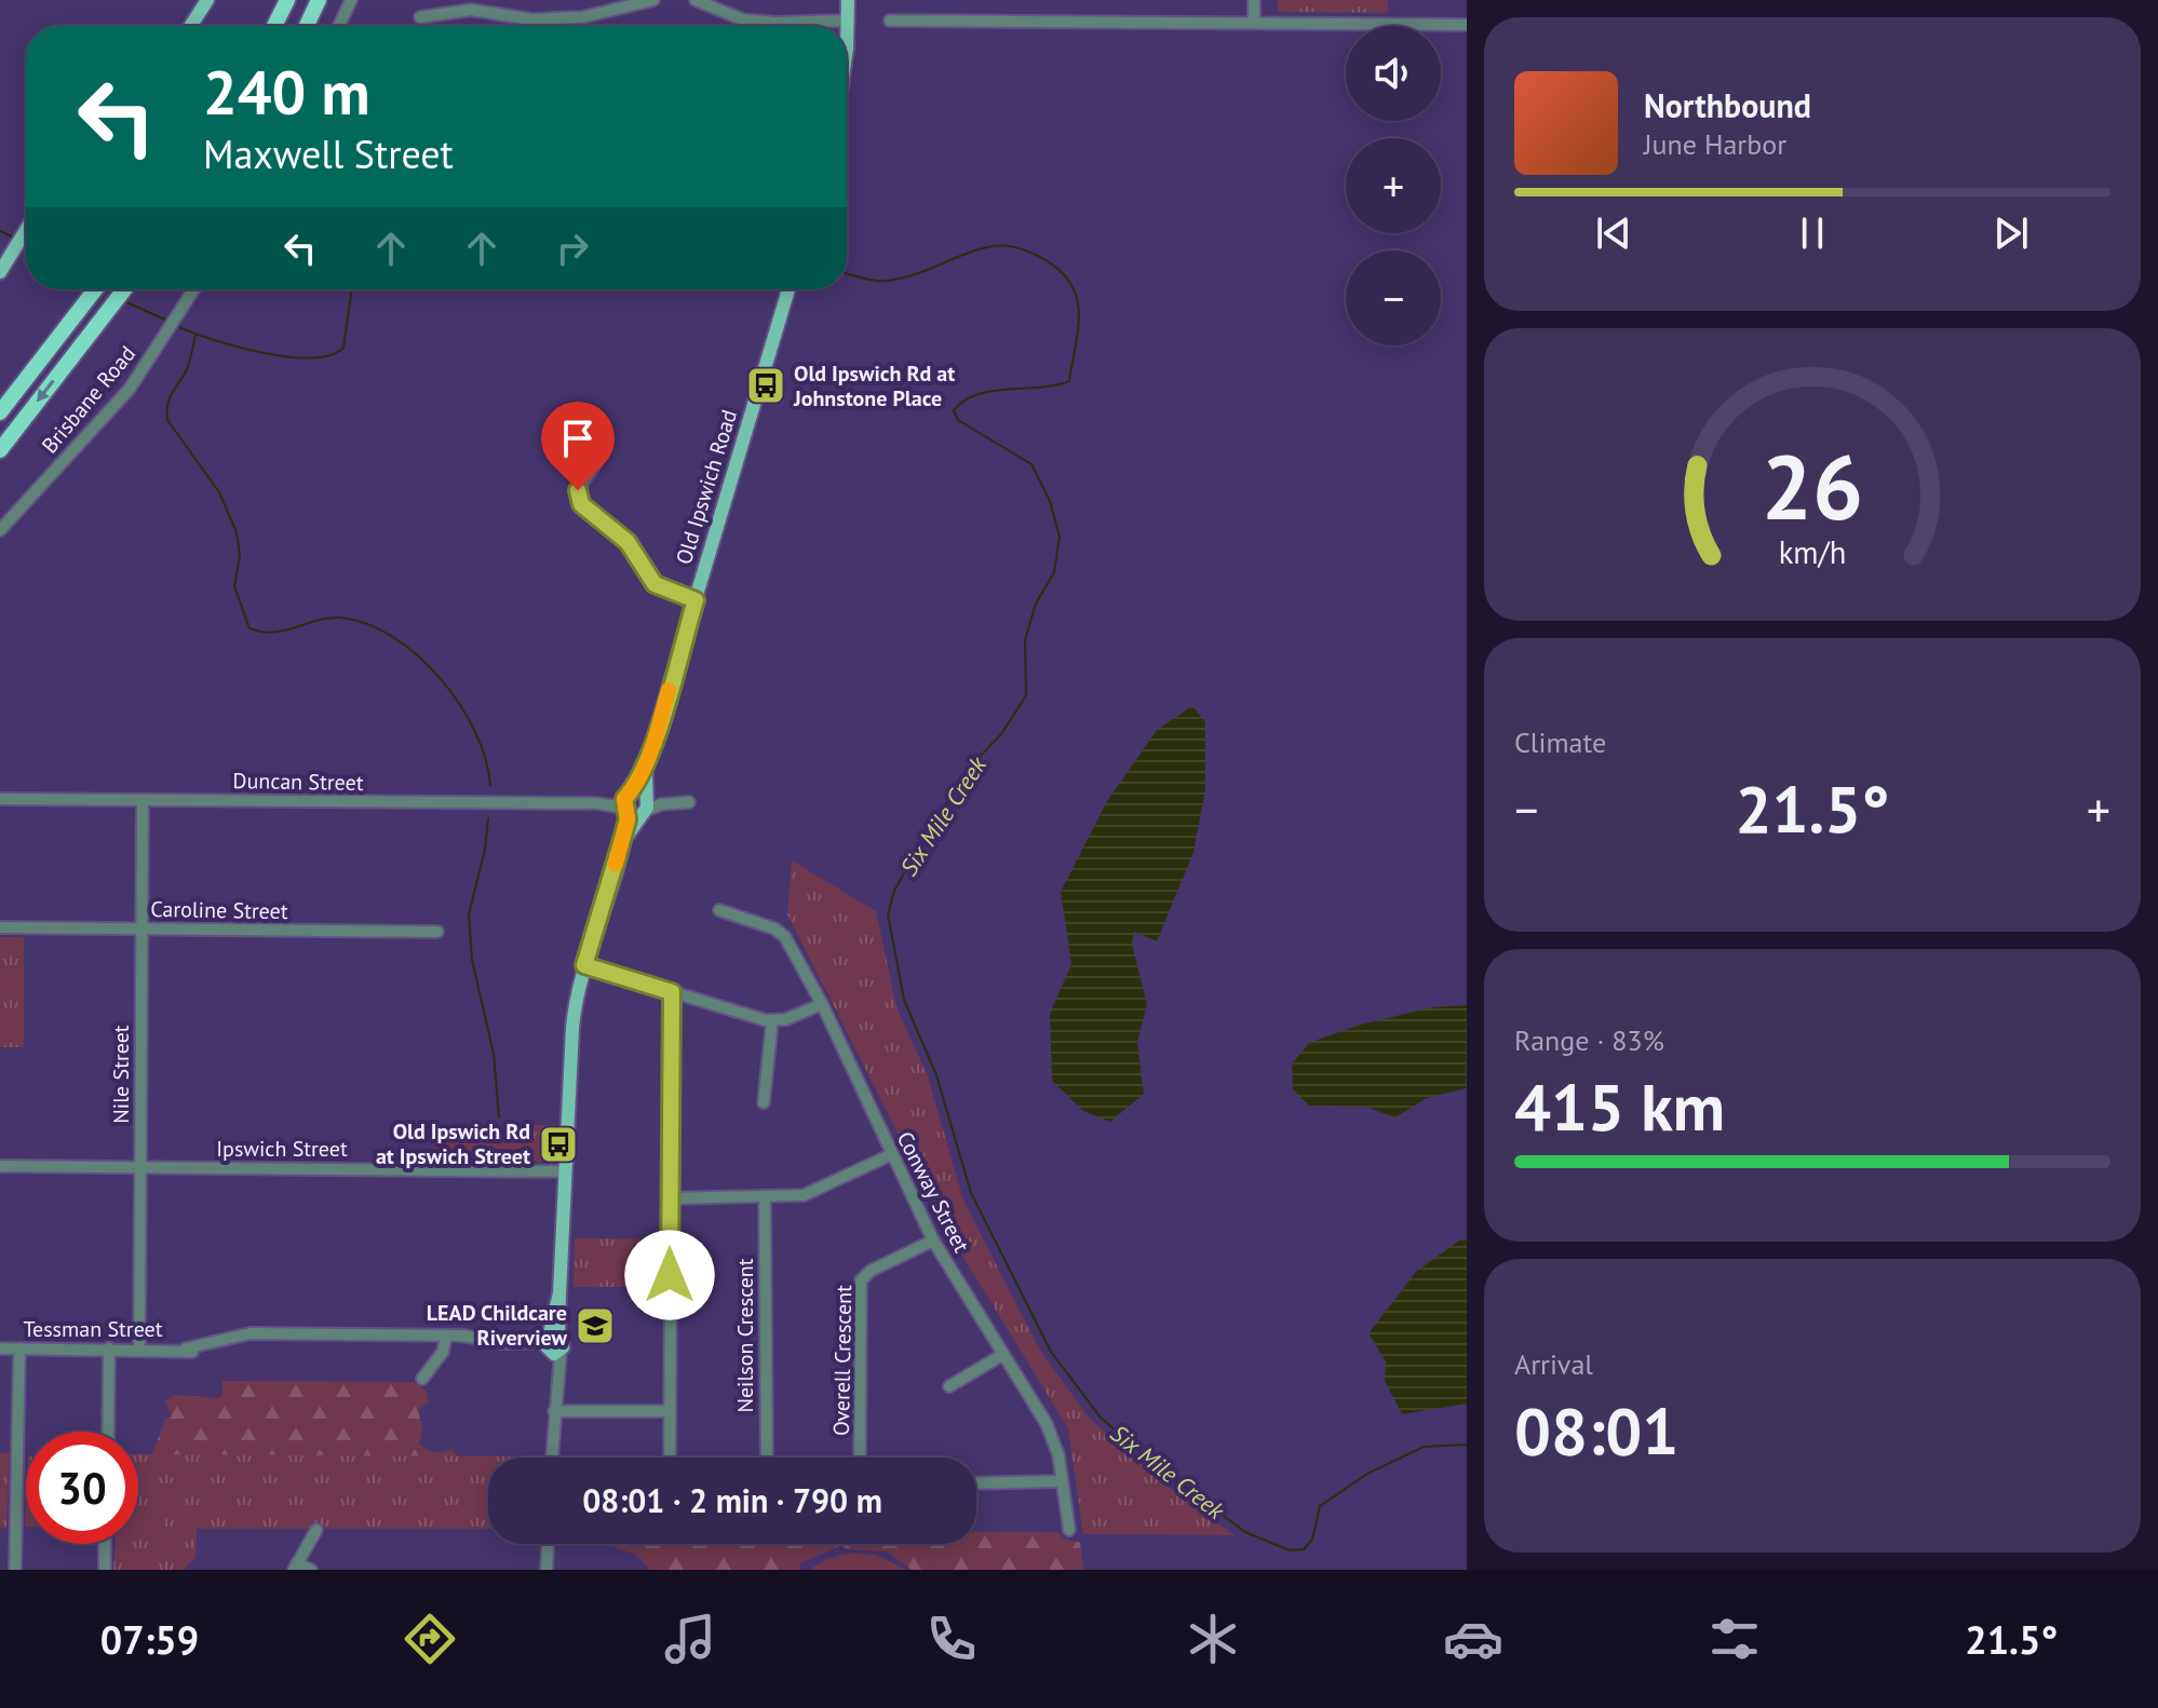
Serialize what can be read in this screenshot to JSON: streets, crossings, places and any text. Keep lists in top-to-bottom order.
{
  "streets": {
    "main road": ["Old Ipswich Road"],
    "street": [
      "Brisbane Road",
      "Duncan Street",
      "Caroline Street",
      "Nile Street",
      "Ipswich Street",
      "Conway Street",
      "Tessman Street",
      "Neilson Crescent",
      "Overell Crescent"
    ]
  },
  "crossings": [
    ["Old Ipswich Road", "Duncan Street"],
    ["Old Ipswich Road", "Ipswich Street"],
    ["Old Ipswich Road", "Tessman Street"],
    ["Duncan Street", "Nile Street"],
    ["Caroline Street", "Nile Street"],
    ["Nile Street", "Ipswich Street"],
    ["Nile Street", "Tessman Street"],
    ["Conway Street", "Overell Crescent"]
  ],
  "water": ["Six Mile Creek"],
  "places": {
    "bus stop": ["Old Ipswich Rd at Johnstone Place", "Old Ipswich Rd at Ipswich Street"],
    "school or university": ["LEAD Childcare Riverview"]
  },
  "page": {
    "map_buttons": ["+", "−"],
    "turn": ["240 m", "Maxwell Street"],
    "song": ["Northbound", "June Harbor"],
    "tile": [
      "Climate",
      ["Range · 83%", "415 km"],
      ["Arrival", "08:01"]
    ],
    "heat": ["−", "21.5°", "+"],
    "limit": "30",
    "trip": "08:01 · 2 min · 790 m",
    "tabs": ["07:59", "21.5°"],
    "gauge": ["26", "km/h"]
  }
}
